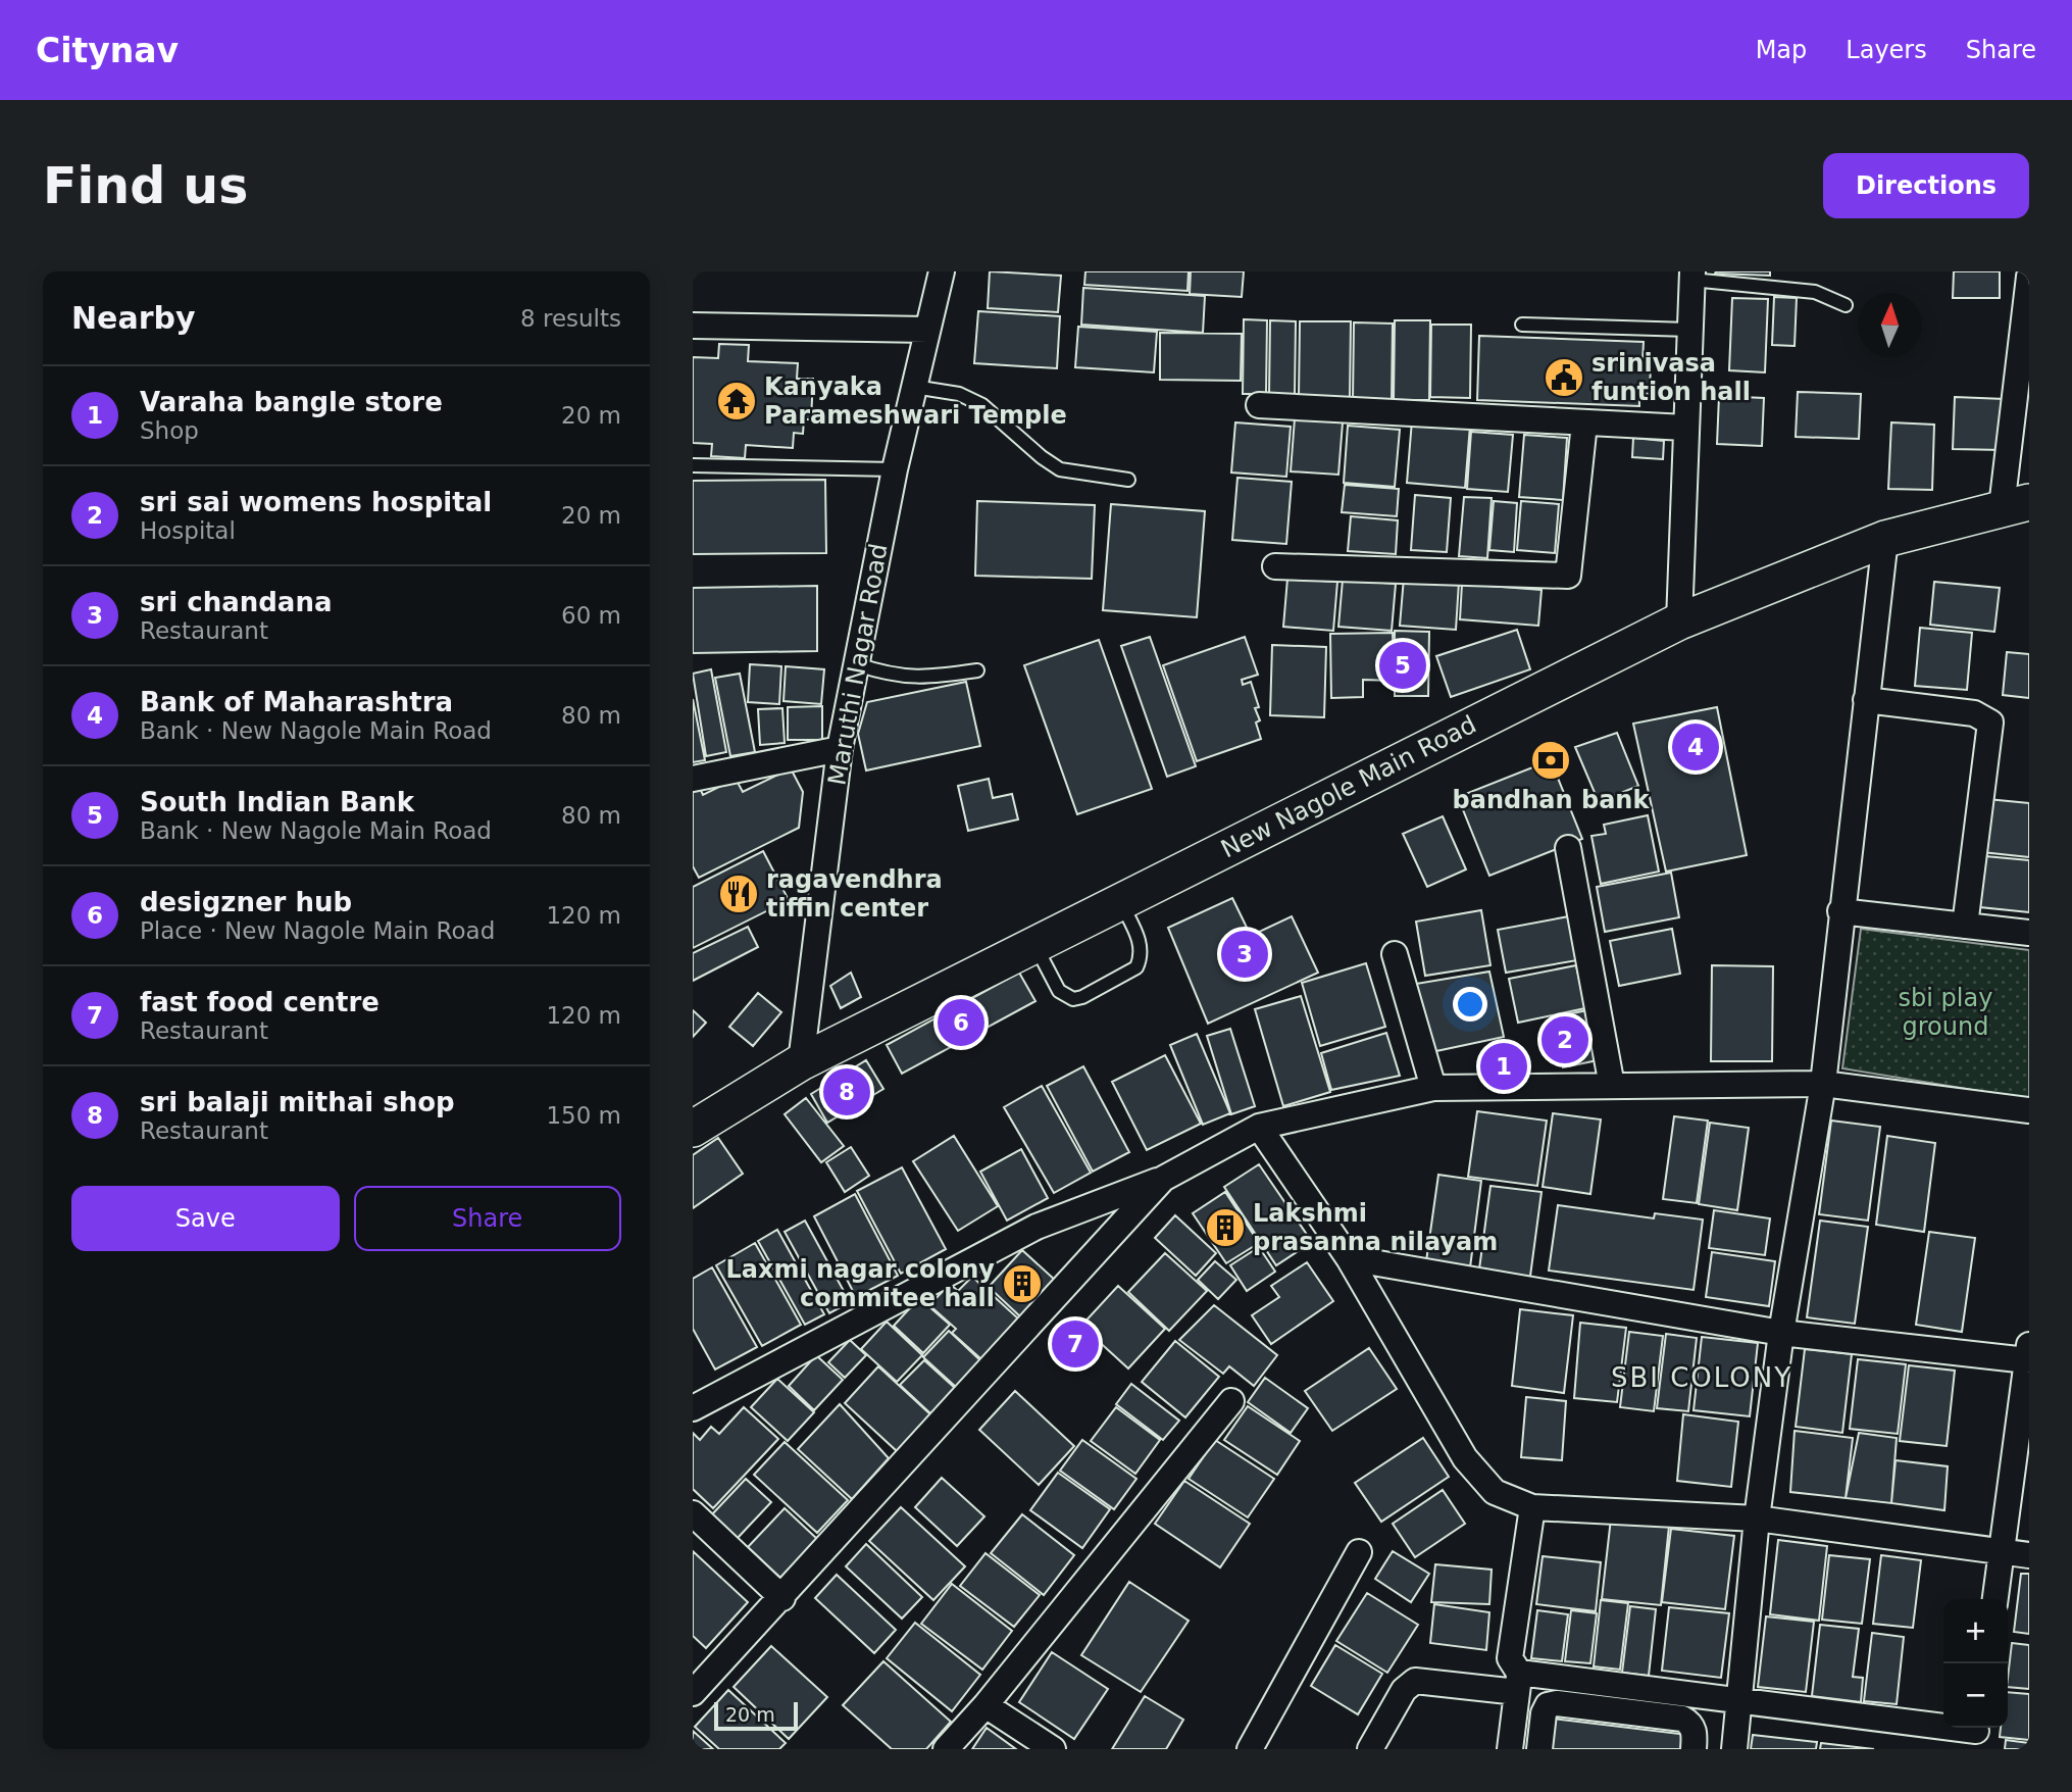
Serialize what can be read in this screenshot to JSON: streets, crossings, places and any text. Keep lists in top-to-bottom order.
{
  "streets": {
    "street": ["Maruthi Nagar Road", "New Nagole Main Road"]
  },
  "crossings": [
    ["Maruthi Nagar Road", "New Nagole Main Road"]
  ],
  "districts": ["SBI COLONY"],
  "parks": ["sbi play ground"],
  "places": {
    "public building": ["srinivasa funtion hall"],
    "temple": ["Kanyaka Parameshwari Temple"],
    "bank": ["bandhan bank"],
    "restaurant": ["ragavendhra tiffin center"],
    "building": ["Lakshmi prasanna nilayam", "Laxmi nagar colony commitee hall"]
  },
  "scale_bar": "20 m",
  "north": "top",
  "page": {
    "header": "Citynav",
    "nav": ["Map", "Layers", "Share"],
    "buttons": [
      "Directions",
      ["Save", "Share"]
    ],
    "title": "Find us",
    "heading": ["Nearby", "8 results"],
    "list": [
      {
        "mark": "1",
        "name": "Varaha bangle store",
        "note": "Shop",
        "value": "20 m"
      },
      {
        "mark": "2",
        "name": "sri sai womens hospital",
        "note": "Hospital",
        "value": "20 m"
      },
      {
        "mark": "3",
        "name": "sri chandana",
        "note": "Restaurant",
        "value": "60 m"
      },
      {
        "mark": "4",
        "name": "Bank of Maharashtra",
        "note": "Bank · New Nagole Main Road",
        "value": "80 m"
      },
      {
        "mark": "5",
        "name": "South Indian Bank",
        "note": "Bank · New Nagole Main Road",
        "value": "80 m"
      },
      {
        "mark": "6",
        "name": "desigzner hub",
        "note": "Place · New Nagole Main Road",
        "value": "120 m"
      },
      {
        "mark": "7",
        "name": "fast food centre",
        "note": "Restaurant",
        "value": "120 m"
      },
      {
        "mark": "8",
        "name": "sri balaji mithai shop",
        "note": "Restaurant",
        "value": "150 m"
      }
    ],
    "pins": [
      "5",
      "4",
      "3",
      "6",
      "2",
      "1",
      "8",
      "7"
    ],
    "map_buttons": ["+", "−"],
    "scale": "20 m"
  }
}
